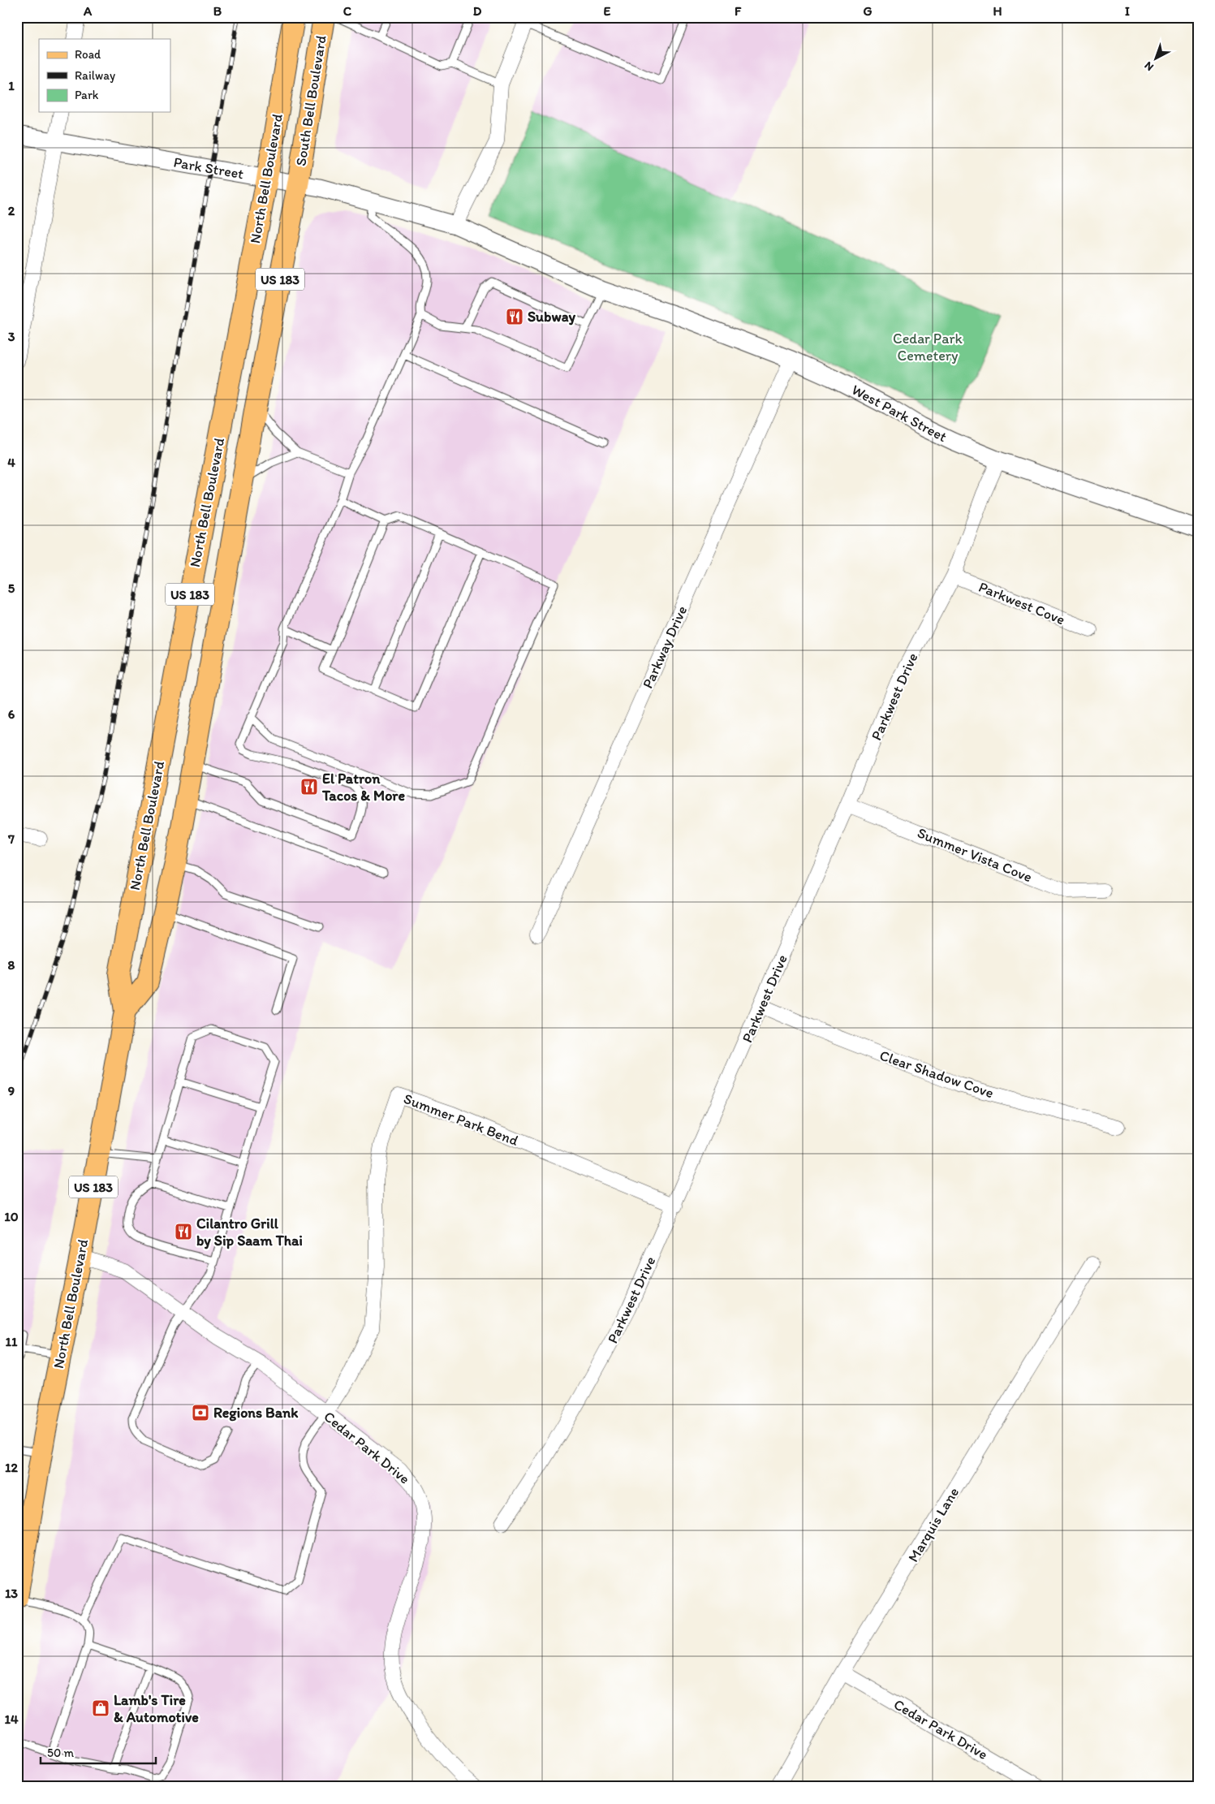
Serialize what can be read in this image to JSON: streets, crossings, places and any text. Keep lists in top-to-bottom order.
{
  "streets": {
    "main road": ["South Bell Boulevard", "North Bell Boulevard", "US 183"],
    "street": [
      "Park Street",
      "West Park Street",
      "Parkwest Cove",
      "Parkway Drive",
      "Parkwest Drive",
      "Summer Vista Cove",
      "Clear Shadow Cove",
      "Summer Park Bend",
      "Cedar Park Drive",
      "Marquis Lane"
    ]
  },
  "crossings": [
    ["South Bell Boulevard", "Park Street"],
    ["South Bell Boulevard", "North Bell Boulevard"],
    ["Park Street", "North Bell Boulevard"],
    ["Park Street", "West Park Street"],
    ["North Bell Boulevard", "Cedar Park Drive"],
    ["West Park Street", "Parkway Drive"],
    ["West Park Street", "Parkwest Drive"],
    ["Parkwest Cove", "Parkwest Drive"],
    ["Parkwest Drive", "Summer Vista Cove"],
    ["Parkwest Drive", "Clear Shadow Cove"],
    ["Parkwest Drive", "Summer Park Bend"],
    ["Summer Park Bend", "Cedar Park Drive"],
    ["Cedar Park Drive", "Marquis Lane"]
  ],
  "parks": ["Cedar Park Cemetery"],
  "places": {
    "restaurant": ["Subway", "El Patron Tacos & More", "Cilantro Grill by Sip Saam Thai"],
    "bank": ["Regions Bank"],
    "shop": ["Lamb's Tire & Automotive"]
  },
  "legend": ["Road", "Railway", "Park"],
  "scale_bar": "50 m",
  "north": "bottom left",
  "grid": {
    "columns": [
      "A",
      "B",
      "C",
      "D",
      "E",
      "F",
      "G",
      "H",
      "I"
    ],
    "rows": [
      "1",
      "2",
      "3",
      "4",
      "5",
      "6",
      "7",
      "8",
      "9",
      "10",
      "11",
      "12",
      "13",
      "14"
    ]
  }
}
